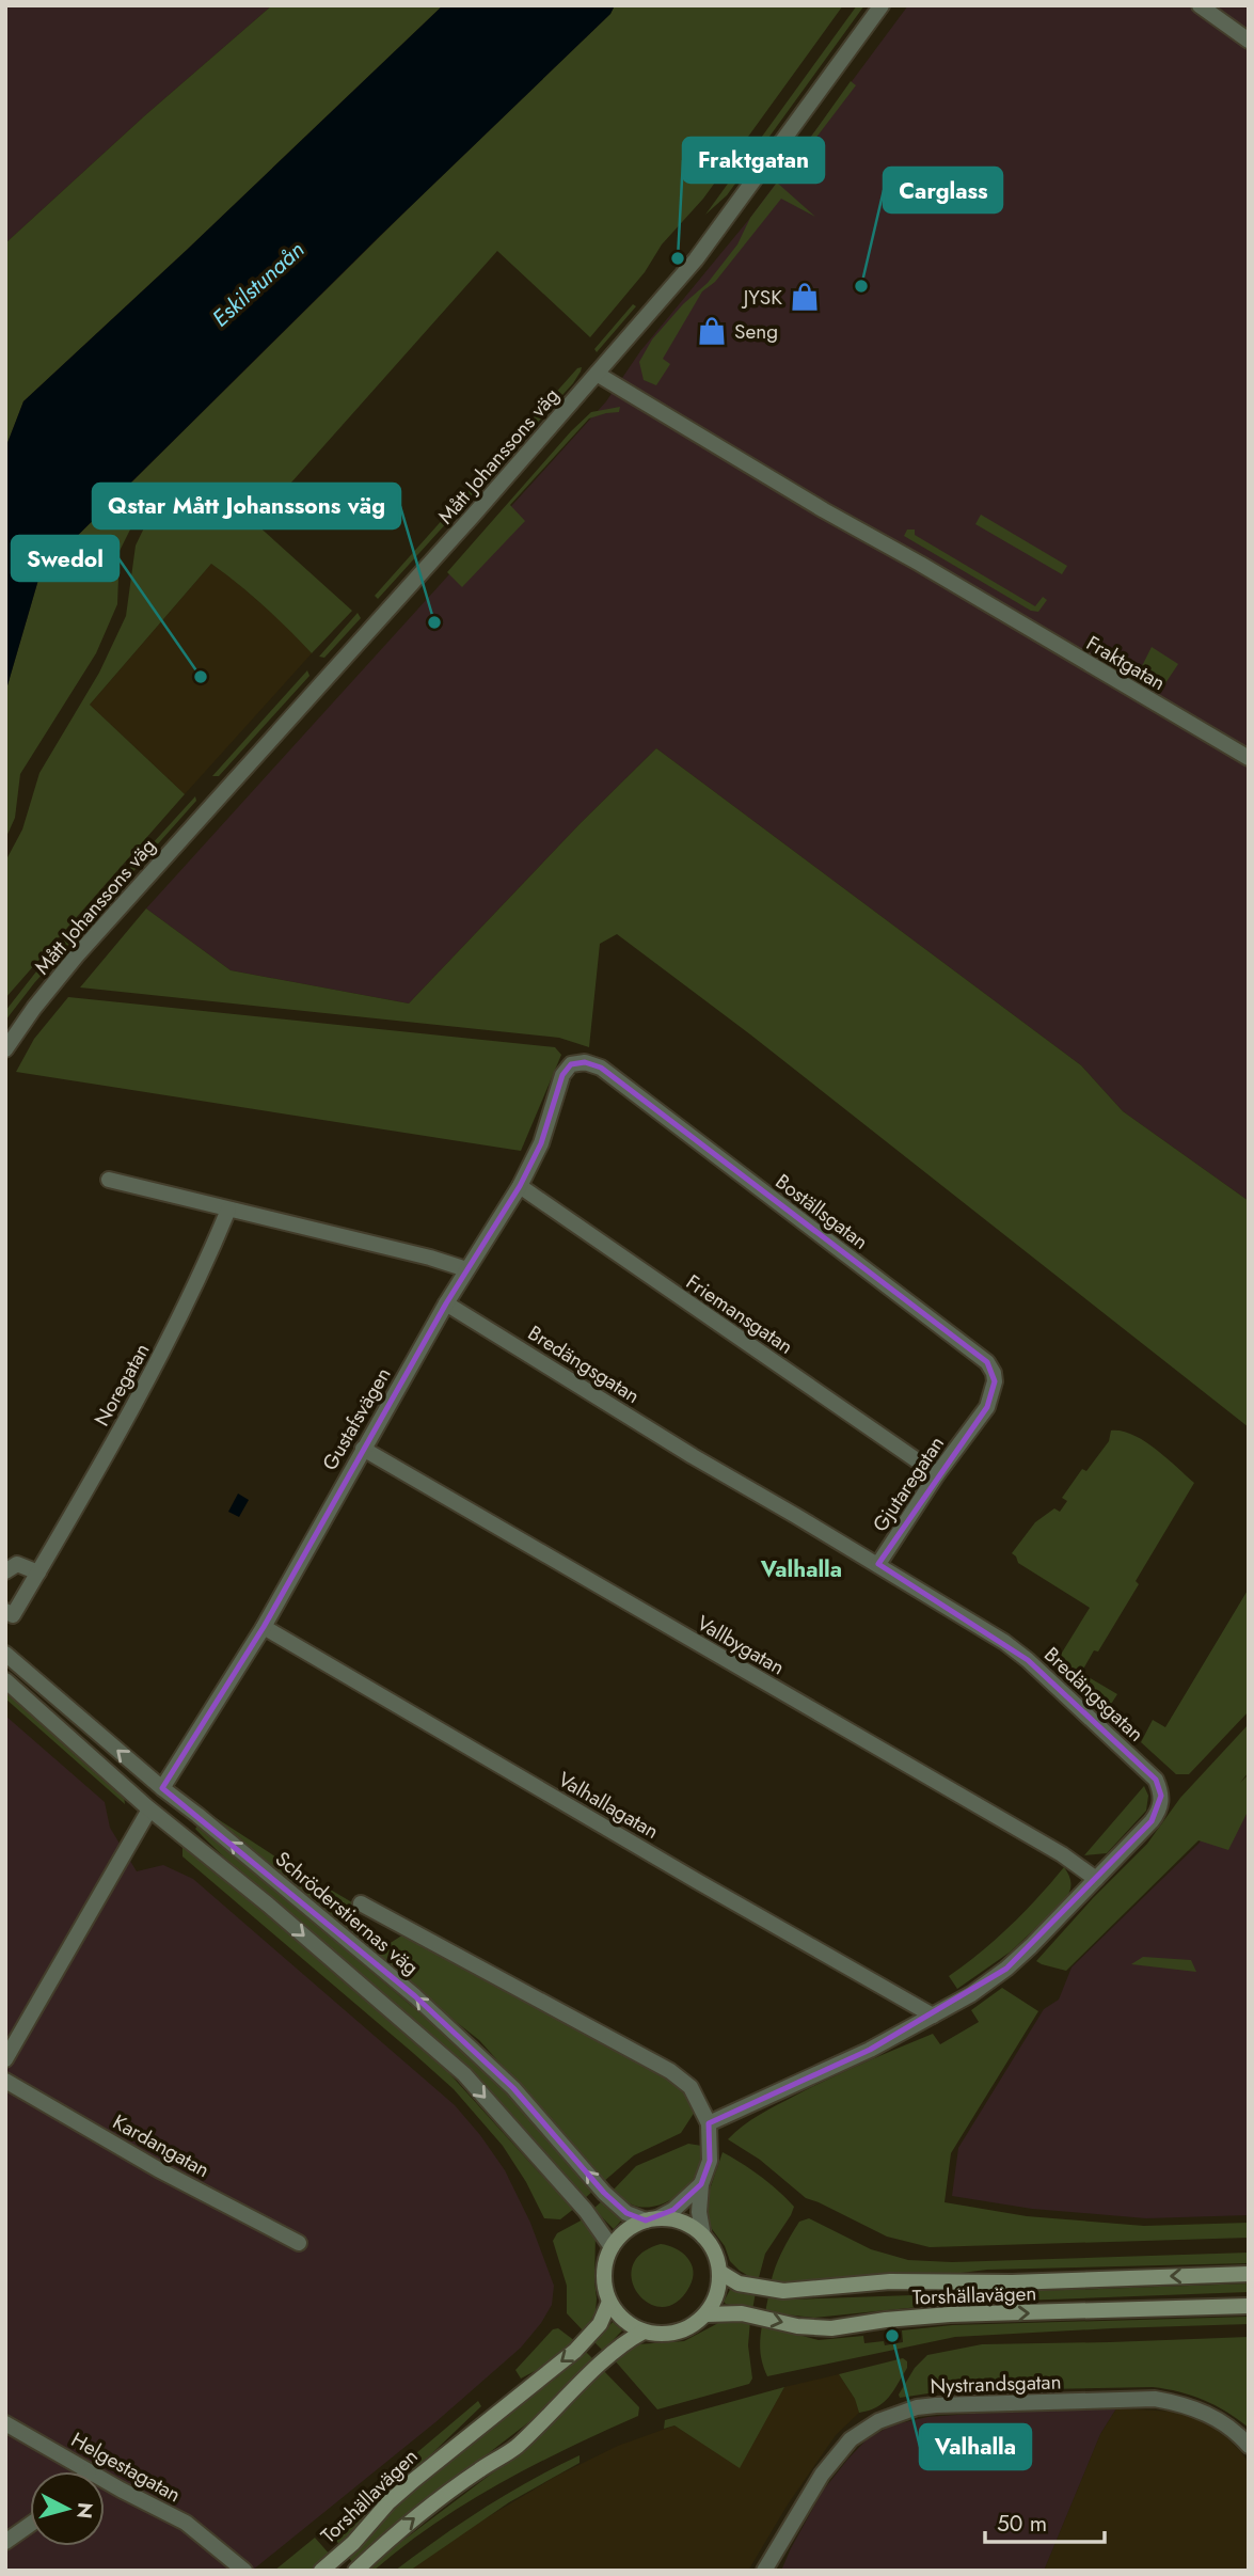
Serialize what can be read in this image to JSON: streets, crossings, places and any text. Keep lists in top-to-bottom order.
{
  "streets": {
    "main road": ["Torshällavägen"],
    "street": [
      "Mått Johanssons väg",
      "Fraktgatan",
      "Boställsgatan",
      "Friemansgatan",
      "Bredängsgatan",
      "Noregatan",
      "Gustafsvägen",
      "Gjutaregatan",
      "Vallbygatan",
      "Valhallagatan",
      "Schröderstiernas väg",
      "Kardangatan",
      "Nystrandsgatan",
      "Helgestagatan"
    ]
  },
  "crossings": [
    ["Mått Johanssons väg", "Fraktgatan"],
    ["Boställsgatan", "Gustafsvägen"],
    ["Boställsgatan", "Gjutaregatan"],
    ["Friemansgatan", "Gustafsvägen"],
    ["Friemansgatan", "Gjutaregatan"],
    ["Bredängsgatan", "Gustafsvägen"],
    ["Bredängsgatan", "Gjutaregatan"],
    ["Bredängsgatan", "Vallbygatan"],
    ["Bredängsgatan", "Valhallagatan"],
    ["Bredängsgatan", "Schröderstiernas väg"],
    ["Gustafsvägen", "Vallbygatan"],
    ["Gustafsvägen", "Valhallagatan"],
    ["Gustafsvägen", "Schröderstiernas väg"],
    ["Schröderstiernas väg", "Torshällavägen"]
  ],
  "districts": ["Valhalla"],
  "water": ["Eskilstunaån"],
  "places": {
    "other": [
      "Fraktgatan",
      "Carglass",
      "Qstar Mått Johanssons väg",
      "Swedol",
      "Valhalla"
    ],
    "shop": ["JYSK", "Seng"]
  },
  "scale_bar": "50 m",
  "north": "right"
}
